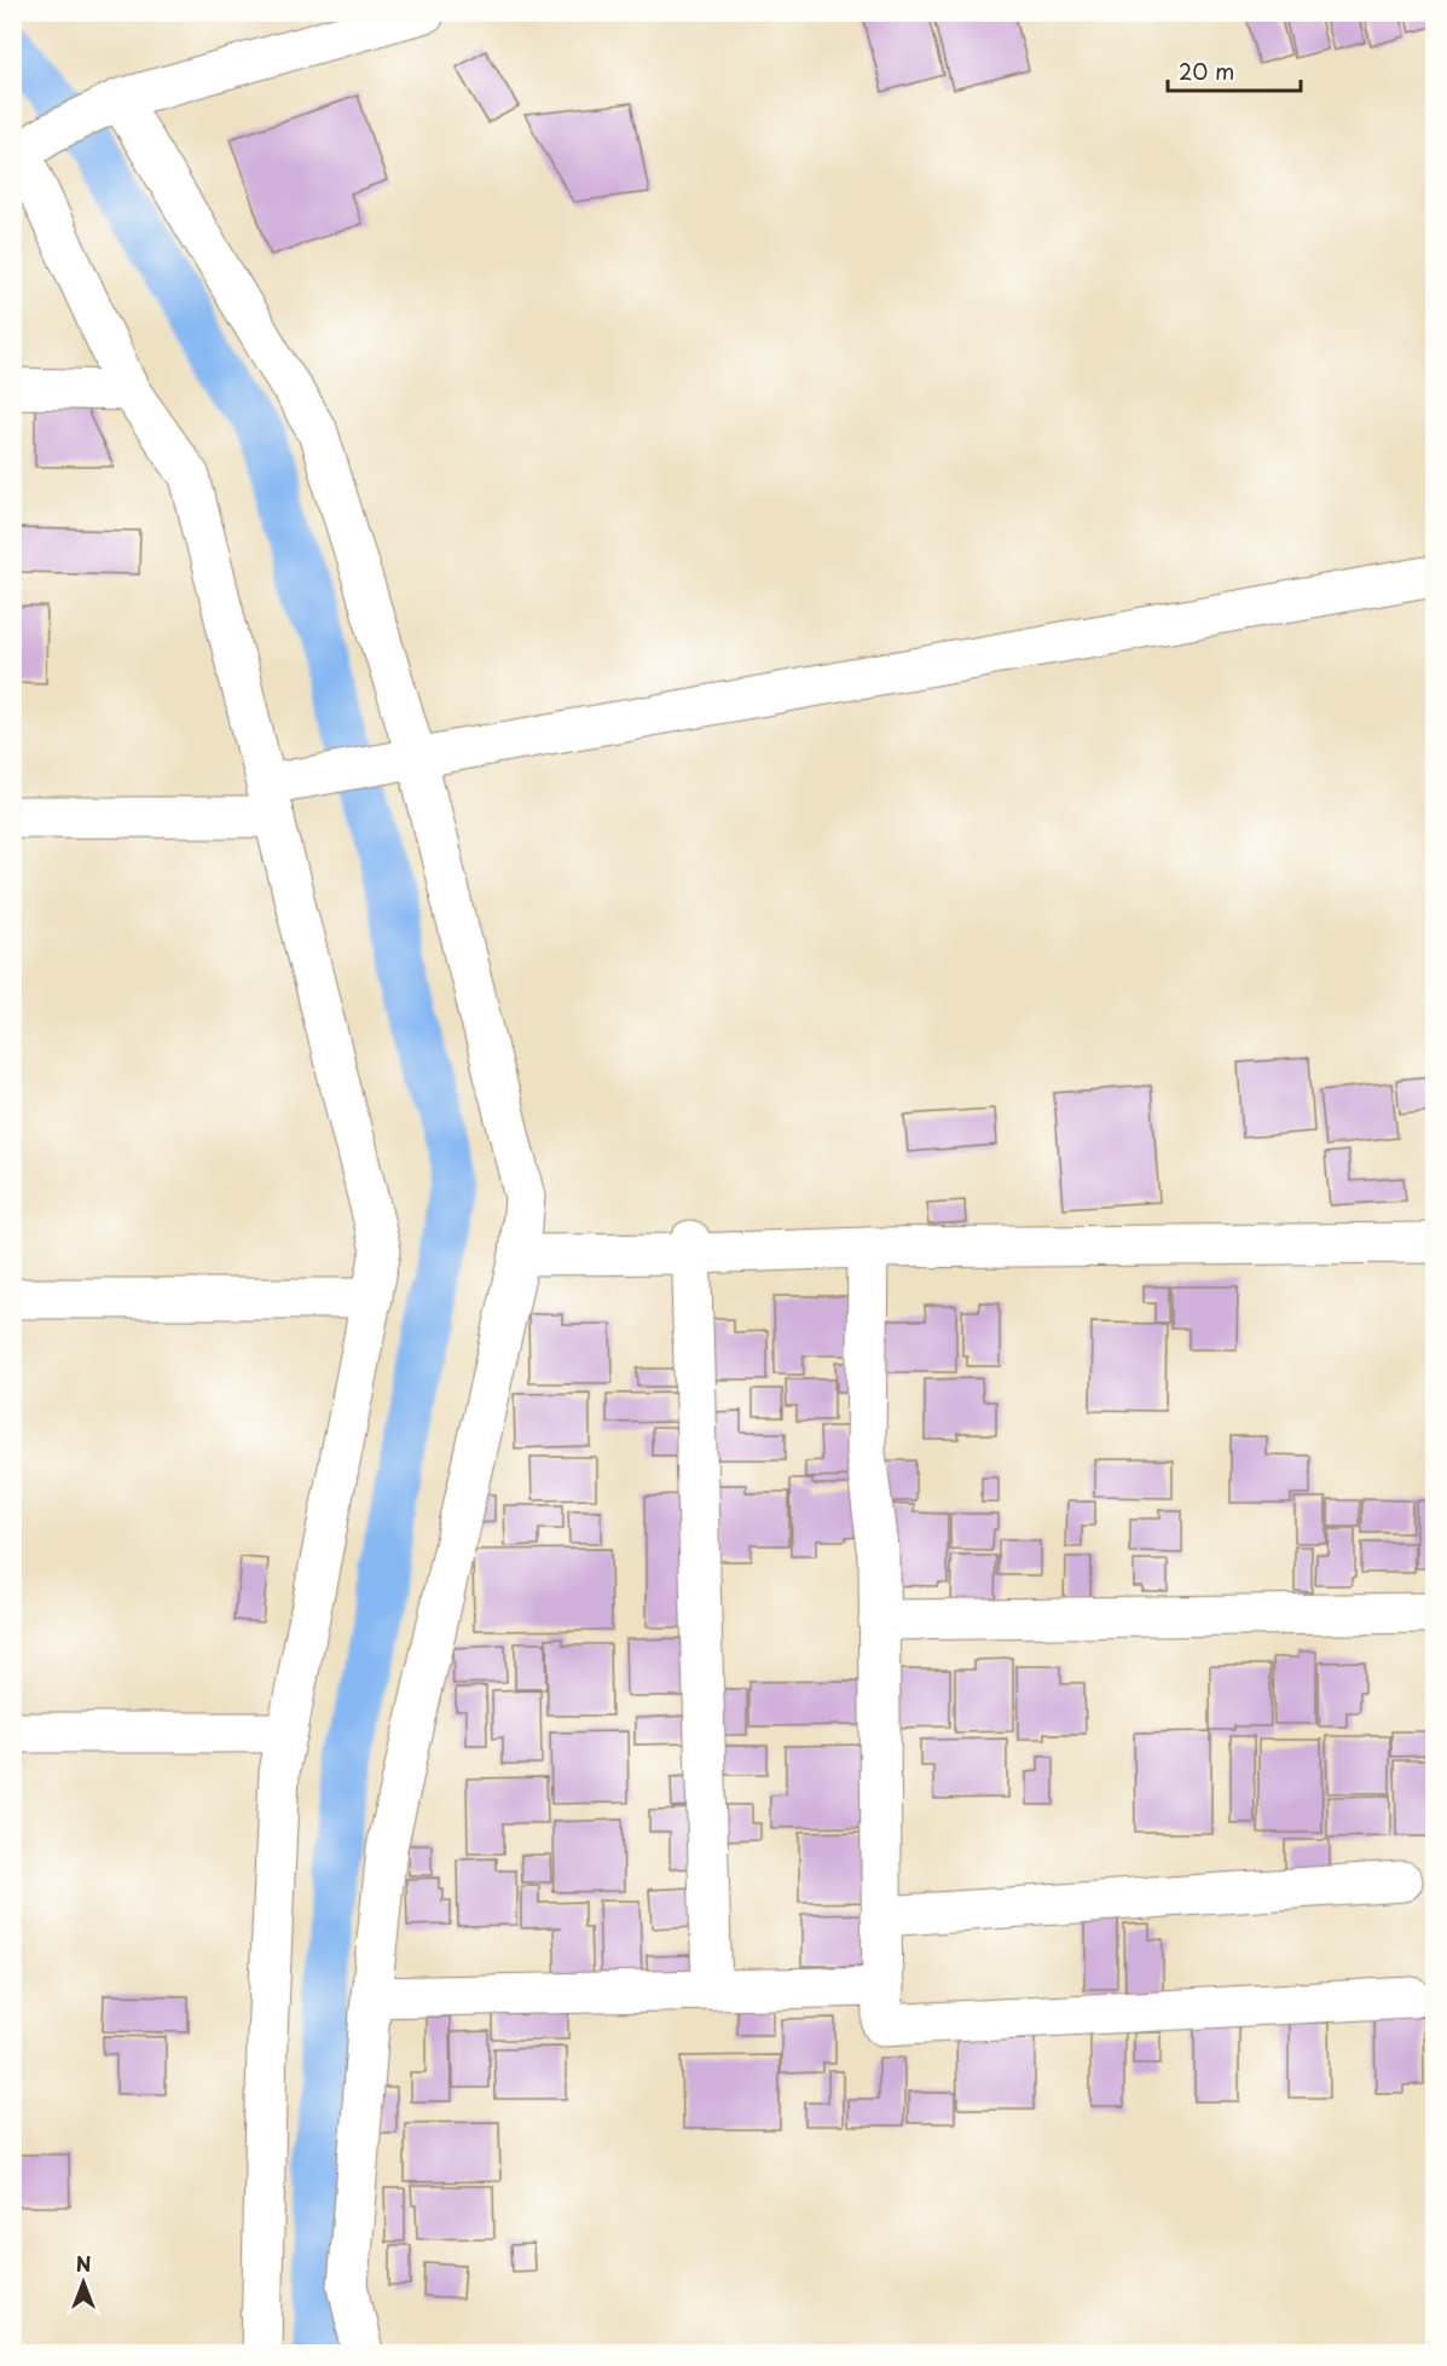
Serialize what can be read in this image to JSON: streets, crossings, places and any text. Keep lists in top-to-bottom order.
{
  "scale_bar": "20 m",
  "north": "top"
}
